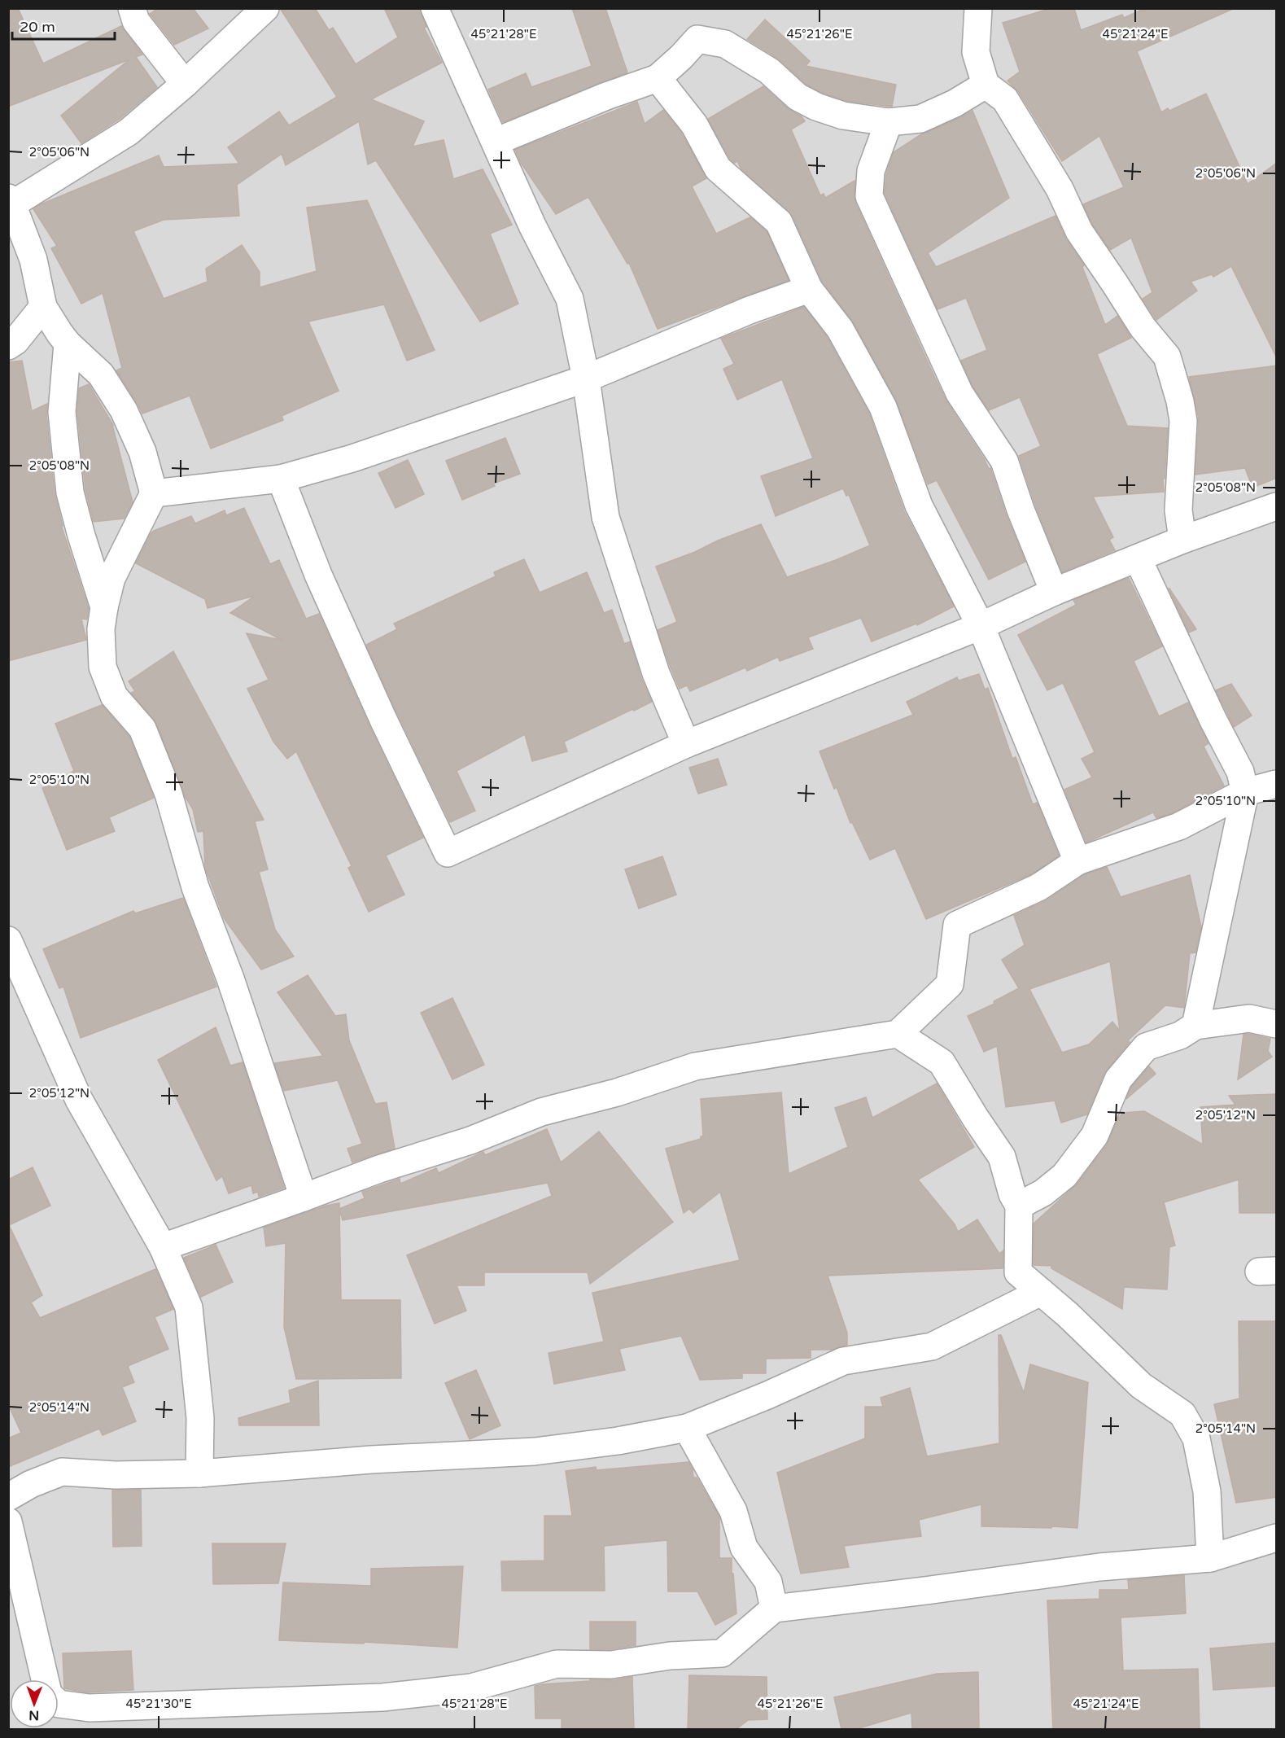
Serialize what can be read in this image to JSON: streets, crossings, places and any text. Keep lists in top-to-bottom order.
{
  "scale_bar": "20 m",
  "north": "bottom",
  "coordinates": [
    "45°21'28\"E",
    "45°21'26\"E",
    "45°21'24\"E",
    "2°05'06\"N",
    "2°05'08\"N",
    "2°05'10\"N",
    "2°05'12\"N",
    "2°05'14\"N",
    "45°21'30\"E"
  ]
}
